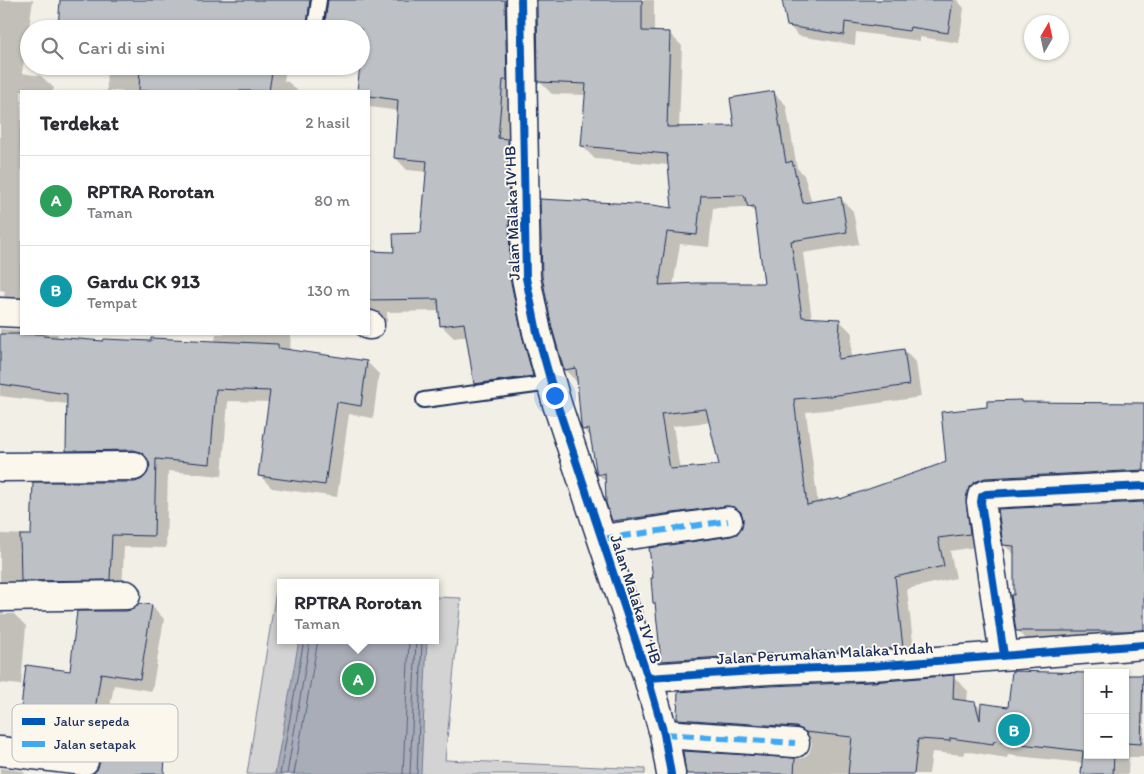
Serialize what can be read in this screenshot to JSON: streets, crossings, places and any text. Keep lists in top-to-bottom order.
{
  "streets": {
    "street": ["Jalan Malaka IV HB", "Jalan Perumahan Malaka Indah"]
  },
  "crossings": [
    ["Jalan Malaka IV HB", "Jalan Perumahan Malaka Indah"]
  ],
  "legend": ["Jalur sepeda", "Jalan setapak"],
  "north": "top",
  "page": {
    "search": "Cari di sini",
    "heading": ["Terdekat", "2 hasil"],
    "list": [
      {
        "mark": "A",
        "name": "RPTRA Rorotan",
        "note": "Taman",
        "value": "80 m"
      },
      {
        "mark": "B",
        "name": "Gardu CK 913",
        "note": "Tempat",
        "value": "130 m"
      }
    ],
    "popup": ["RPTRA Rorotan", "Taman"],
    "pins": ["A", "B"],
    "map_buttons": ["+", "−"]
  }
}
